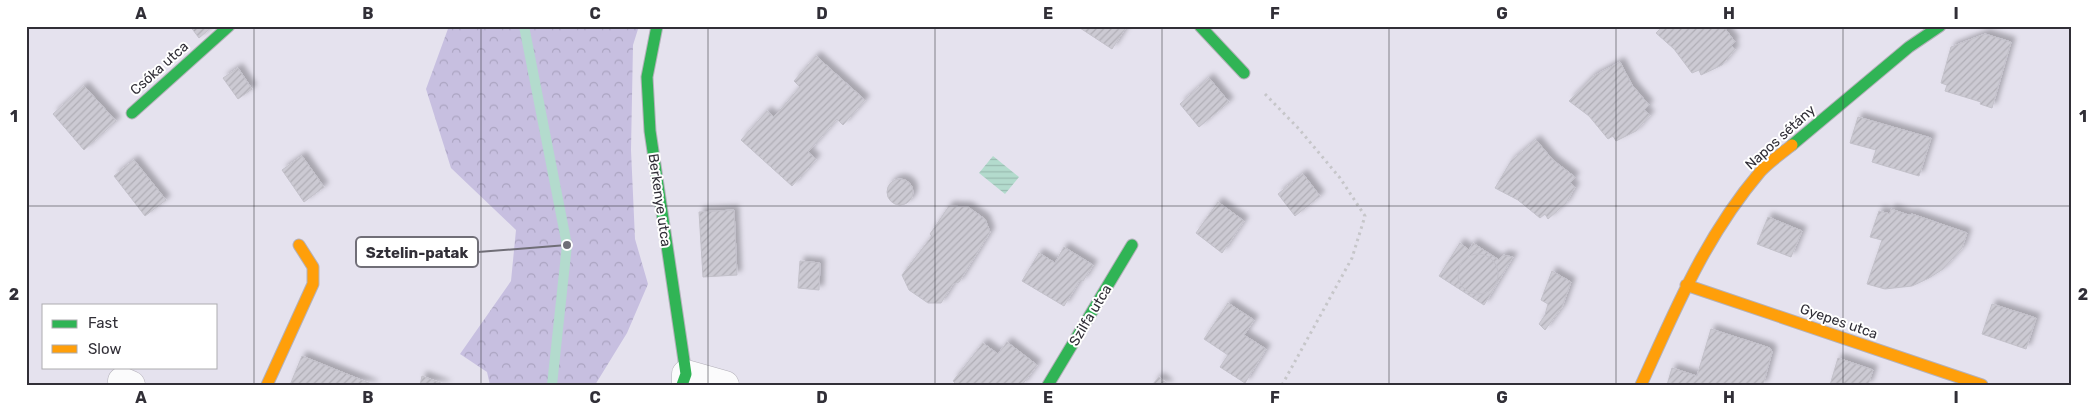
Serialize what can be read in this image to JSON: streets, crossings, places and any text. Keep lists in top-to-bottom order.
{
  "streets": {
    "street": [
      "Csóka utca",
      "Napos sétány",
      "Berkenye utca",
      "Szilfa utca",
      "Gyepes utca"
    ]
  },
  "crossings": [
    ["Napos sétány", "Gyepes utca"]
  ],
  "places": ["Sztelin-patak"],
  "legend": ["Fast", "Slow"],
  "grid": {
    "columns": [
      "A",
      "B",
      "C",
      "D",
      "E",
      "F",
      "G",
      "H",
      "I"
    ],
    "rows": ["1", "2"]
  }
}
